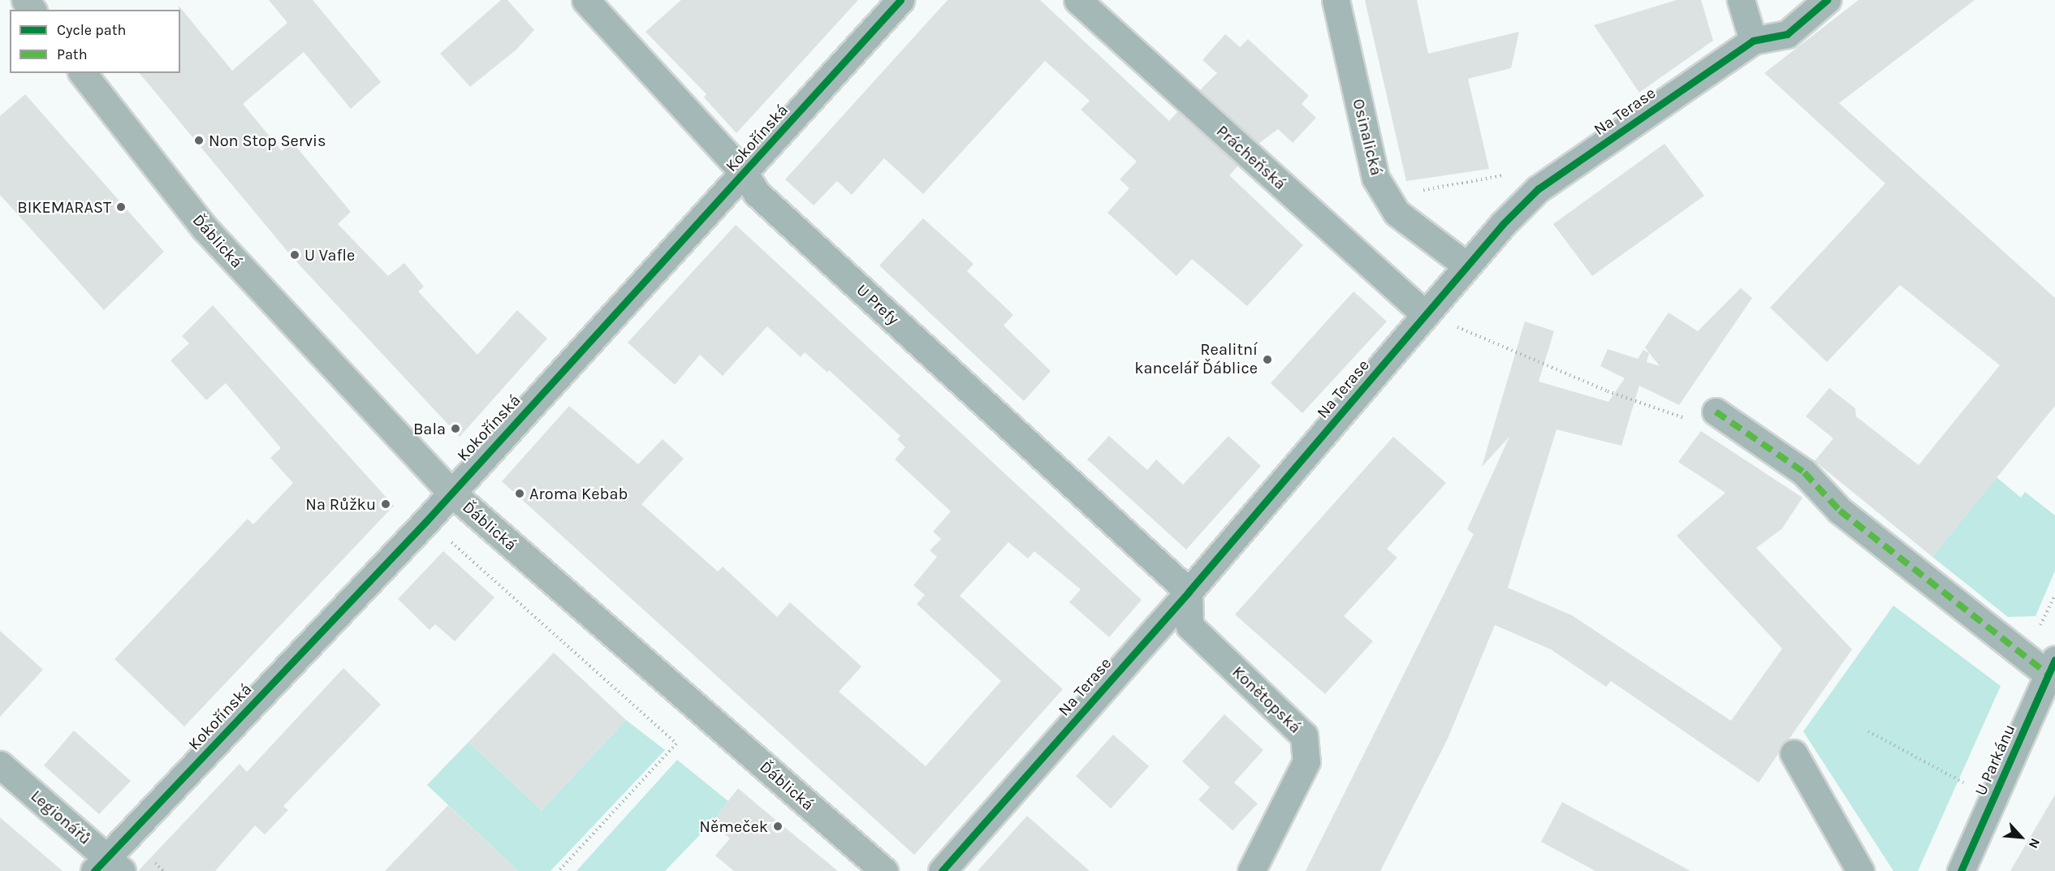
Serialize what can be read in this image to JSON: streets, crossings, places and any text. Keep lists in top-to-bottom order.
{
  "streets": {
    "main road": ["Ďáblická"],
    "street": [
      "Na Terase",
      "Osinalická",
      "Kokořínská",
      "Prácheňská",
      "U Prefy",
      "Konětopská",
      "U Parkánu",
      "Legionářů"
    ]
  },
  "crossings": [
    ["Na Terase", "Osinalická"],
    ["Na Terase", "Prácheňská"],
    ["Na Terase", "U Prefy"],
    ["Na Terase", "Konětopská"],
    ["Kokořínská", "Ďáblická"],
    ["Kokořínská", "U Prefy"],
    ["Kokořínská", "Legionářů"],
    ["U Prefy", "Konětopská"]
  ],
  "places": [
    "Non Stop Servis",
    "BIKEMARAST",
    "U Vafle",
    "Realitní kancelář Ďáblice",
    "Bala",
    "Aroma Kebab",
    "Na Růžku",
    "Němeček"
  ],
  "legend": ["Cycle path", "Path"],
  "north": "bottom right"
}
